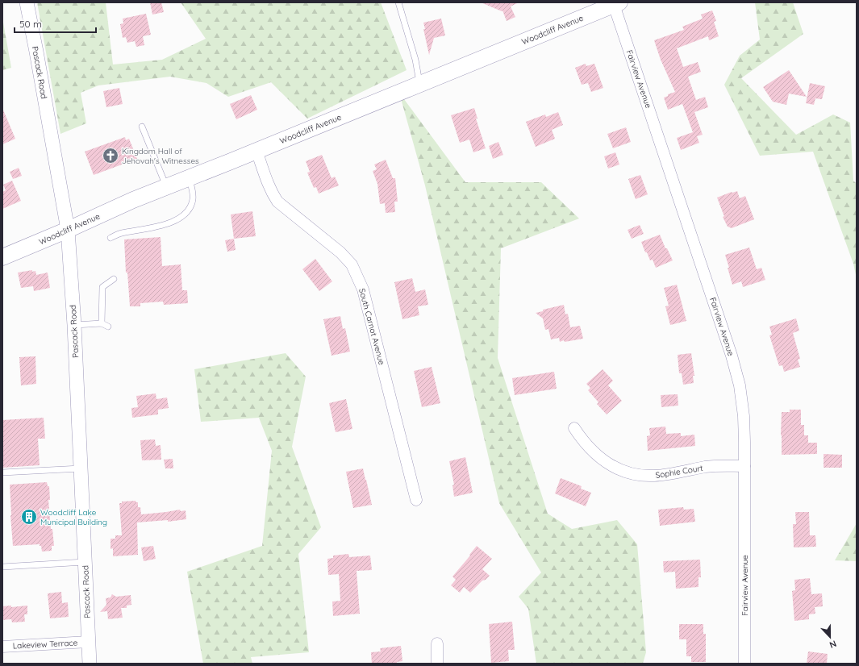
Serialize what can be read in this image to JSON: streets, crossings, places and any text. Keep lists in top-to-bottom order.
{
  "streets": {
    "main road": ["Woodcliff Avenue"],
    "street": [
      "Pascack Road",
      "Fairview Avenue",
      "South Carnot Avenue",
      "Sophie Court",
      "Lakeview Terrace"
    ]
  },
  "crossings": [
    ["Woodcliff Avenue", "Pascack Road"],
    ["Woodcliff Avenue", "Fairview Avenue"],
    ["Woodcliff Avenue", "South Carnot Avenue"],
    ["Pascack Road", "Lakeview Terrace"],
    ["Fairview Avenue", "Sophie Court"]
  ],
  "places": {
    "church": ["Kingdom Hall of Jehovah's Witnesses"],
    "building": ["Woodcliff Lake Municipal Building"]
  },
  "scale_bar": "50 m",
  "north": "bottom"
}
